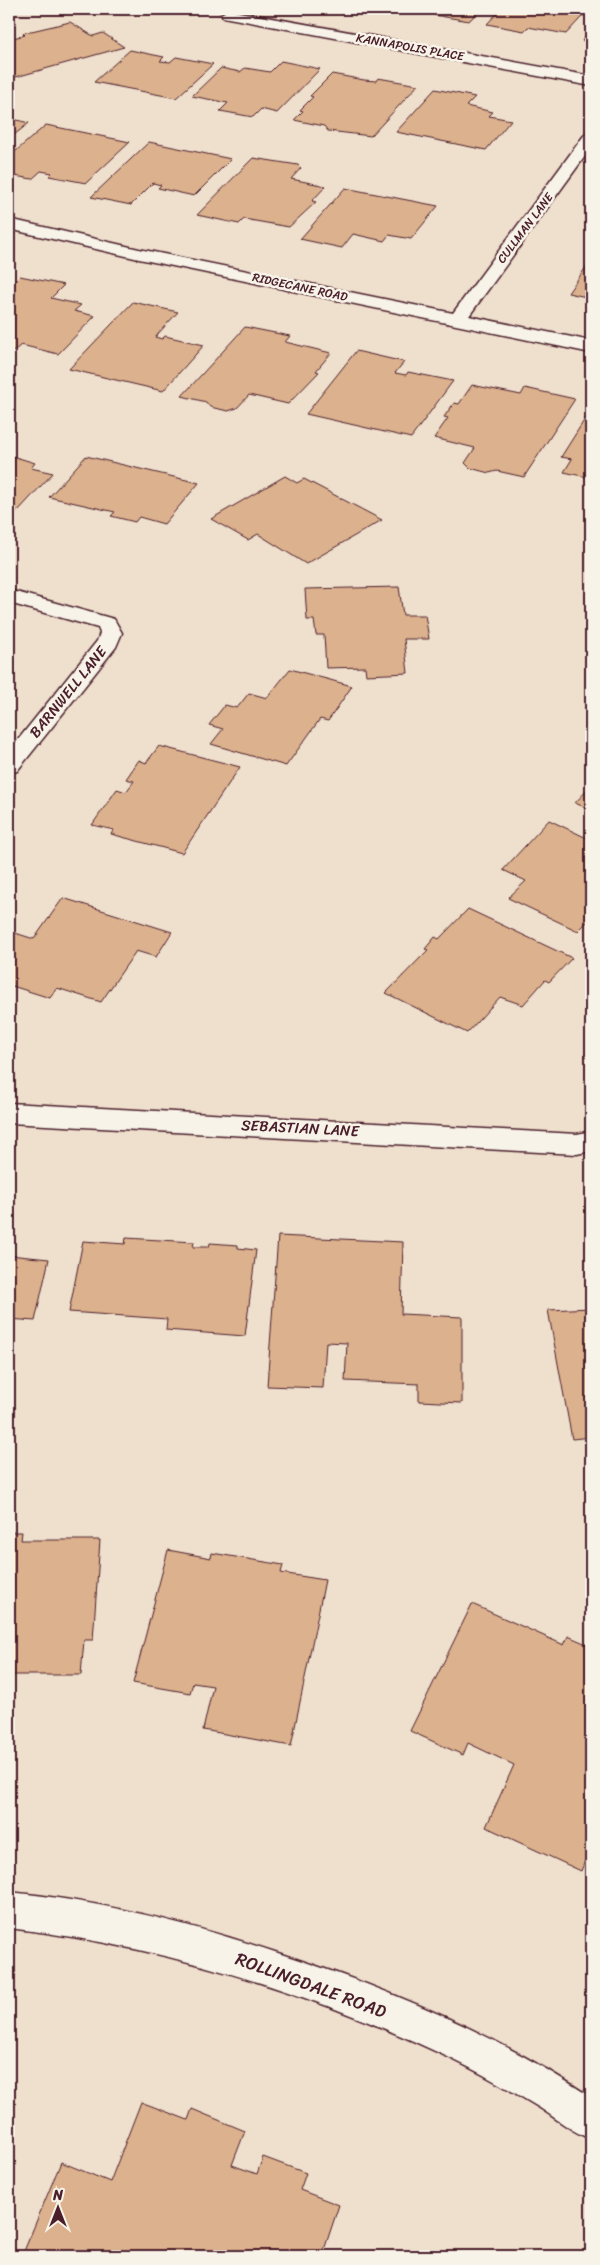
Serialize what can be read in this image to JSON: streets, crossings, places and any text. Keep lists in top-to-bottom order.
{
  "streets": {
    "street": [
      "KANNAPOLIS PLACE",
      "CULLMAN LANE",
      "RIDGECANE ROAD",
      "BARNWELL LANE",
      "SEBASTIAN LANE",
      "ROLLINGDALE ROAD"
    ]
  },
  "crossings": [
    ["CULLMAN LANE", "RIDGECANE ROAD"]
  ],
  "north": "top"
}
